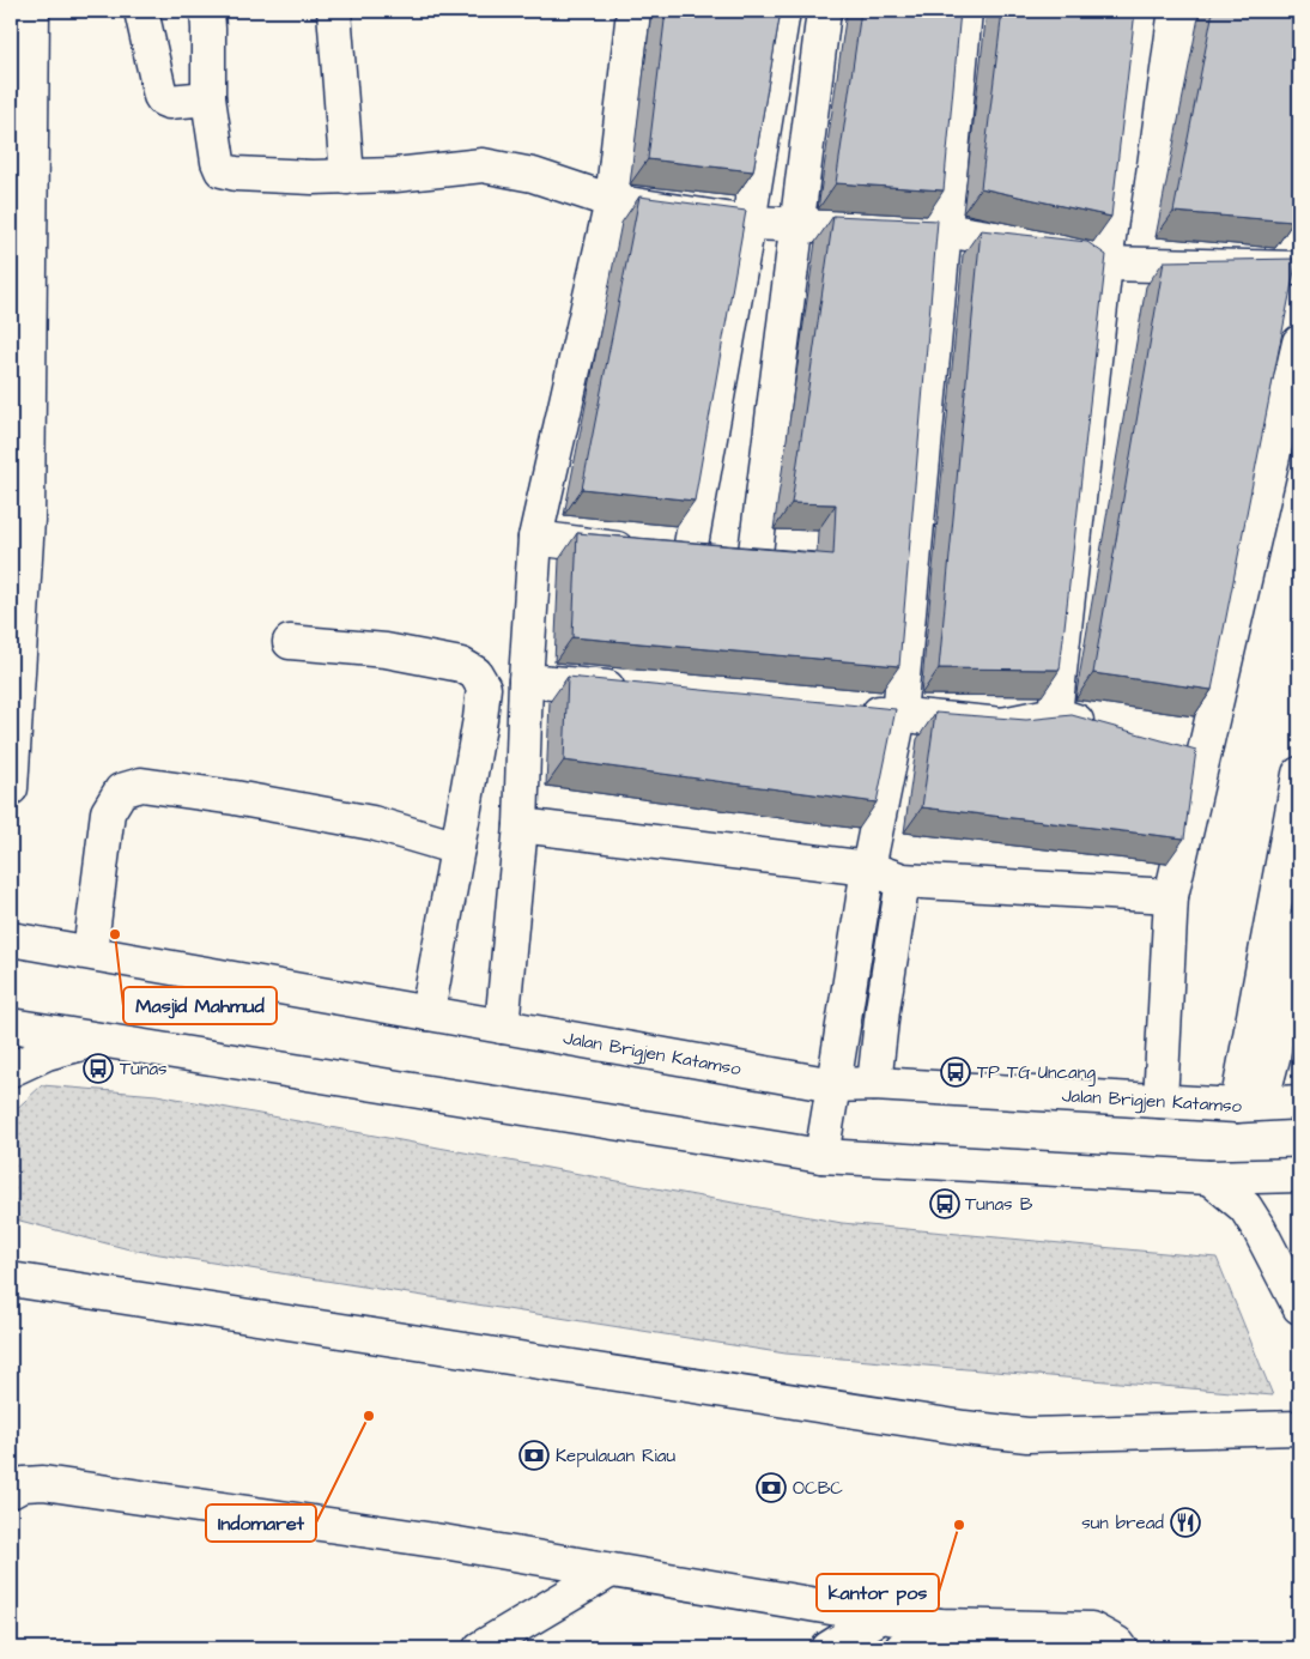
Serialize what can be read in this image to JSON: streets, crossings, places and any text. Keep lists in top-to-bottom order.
{
  "streets": {
    "main road": ["Jalan Brigjen Katamso"]
  },
  "places": {
    "other": ["Masjid Mahmud", "Indomaret", "kantor pos"],
    "bus stop": ["Tunas", "TP TG Uncang", "Tunas B"],
    "bank": ["Kepulauan Riau", "OCBC"],
    "restaurant": ["sun bread"]
  }
}
